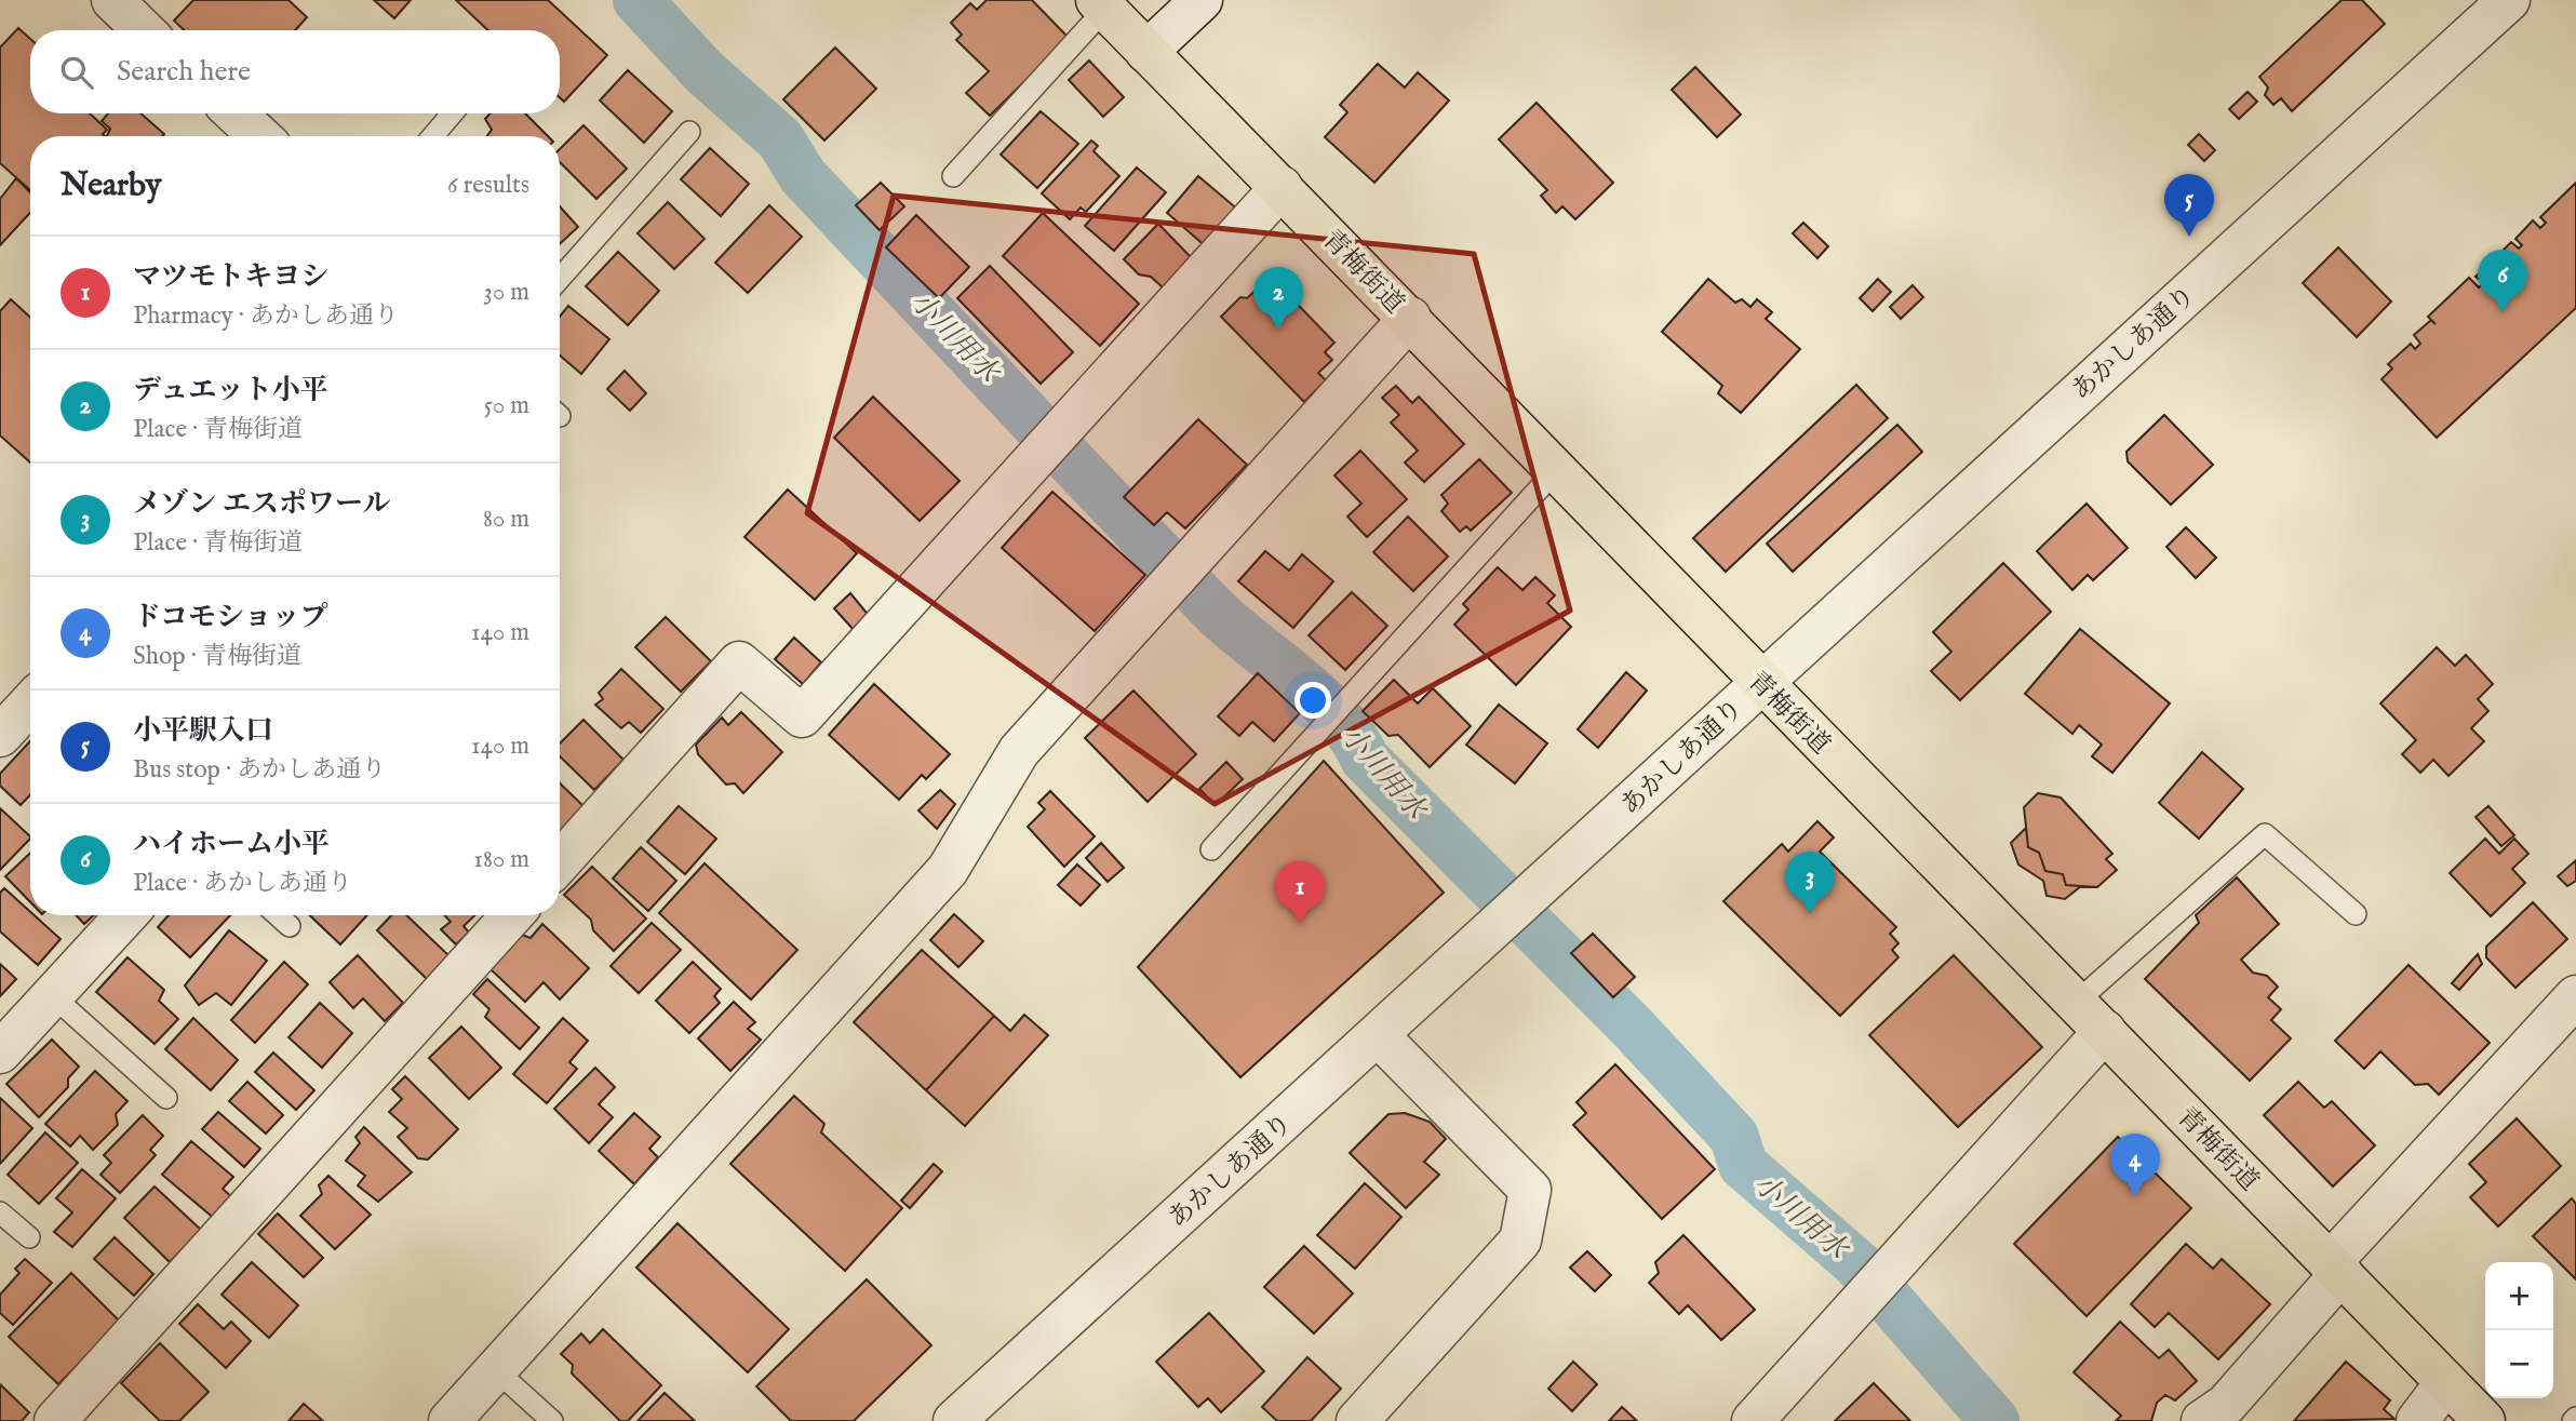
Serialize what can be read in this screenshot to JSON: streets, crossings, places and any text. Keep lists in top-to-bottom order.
{
  "streets": {
    "main road": ["青梅街道"],
    "street": ["あかしあ通り"]
  },
  "crossings": [
    ["青梅街道", "あかしあ通り"]
  ],
  "water": ["小川用水"],
  "page": {
    "search": "Search here",
    "heading": ["Nearby", "6 results"],
    "pins": [
      "5",
      "6",
      "2",
      "3",
      "1",
      "4"
    ],
    "list": [
      {
        "mark": "1",
        "name": "マツモトキヨシ",
        "note": "Pharmacy · あかしあ通り",
        "value": "30 m"
      },
      {
        "mark": "2",
        "name": "デュエット小平",
        "note": "Place · 青梅街道",
        "value": "50 m"
      },
      {
        "mark": "3",
        "name": "メゾン エスポワール",
        "note": "Place · 青梅街道",
        "value": "80 m"
      },
      {
        "mark": "4",
        "name": "ドコモショップ",
        "note": "Shop · 青梅街道",
        "value": "140 m"
      },
      {
        "mark": "5",
        "name": "小平駅入口",
        "note": "Bus stop · あかしあ通り",
        "value": "140 m"
      },
      {
        "mark": "6",
        "name": "ハイホーム小平",
        "note": "Place · あかしあ通り",
        "value": "180 m"
      }
    ],
    "map_buttons": ["+", "−"]
  }
}
